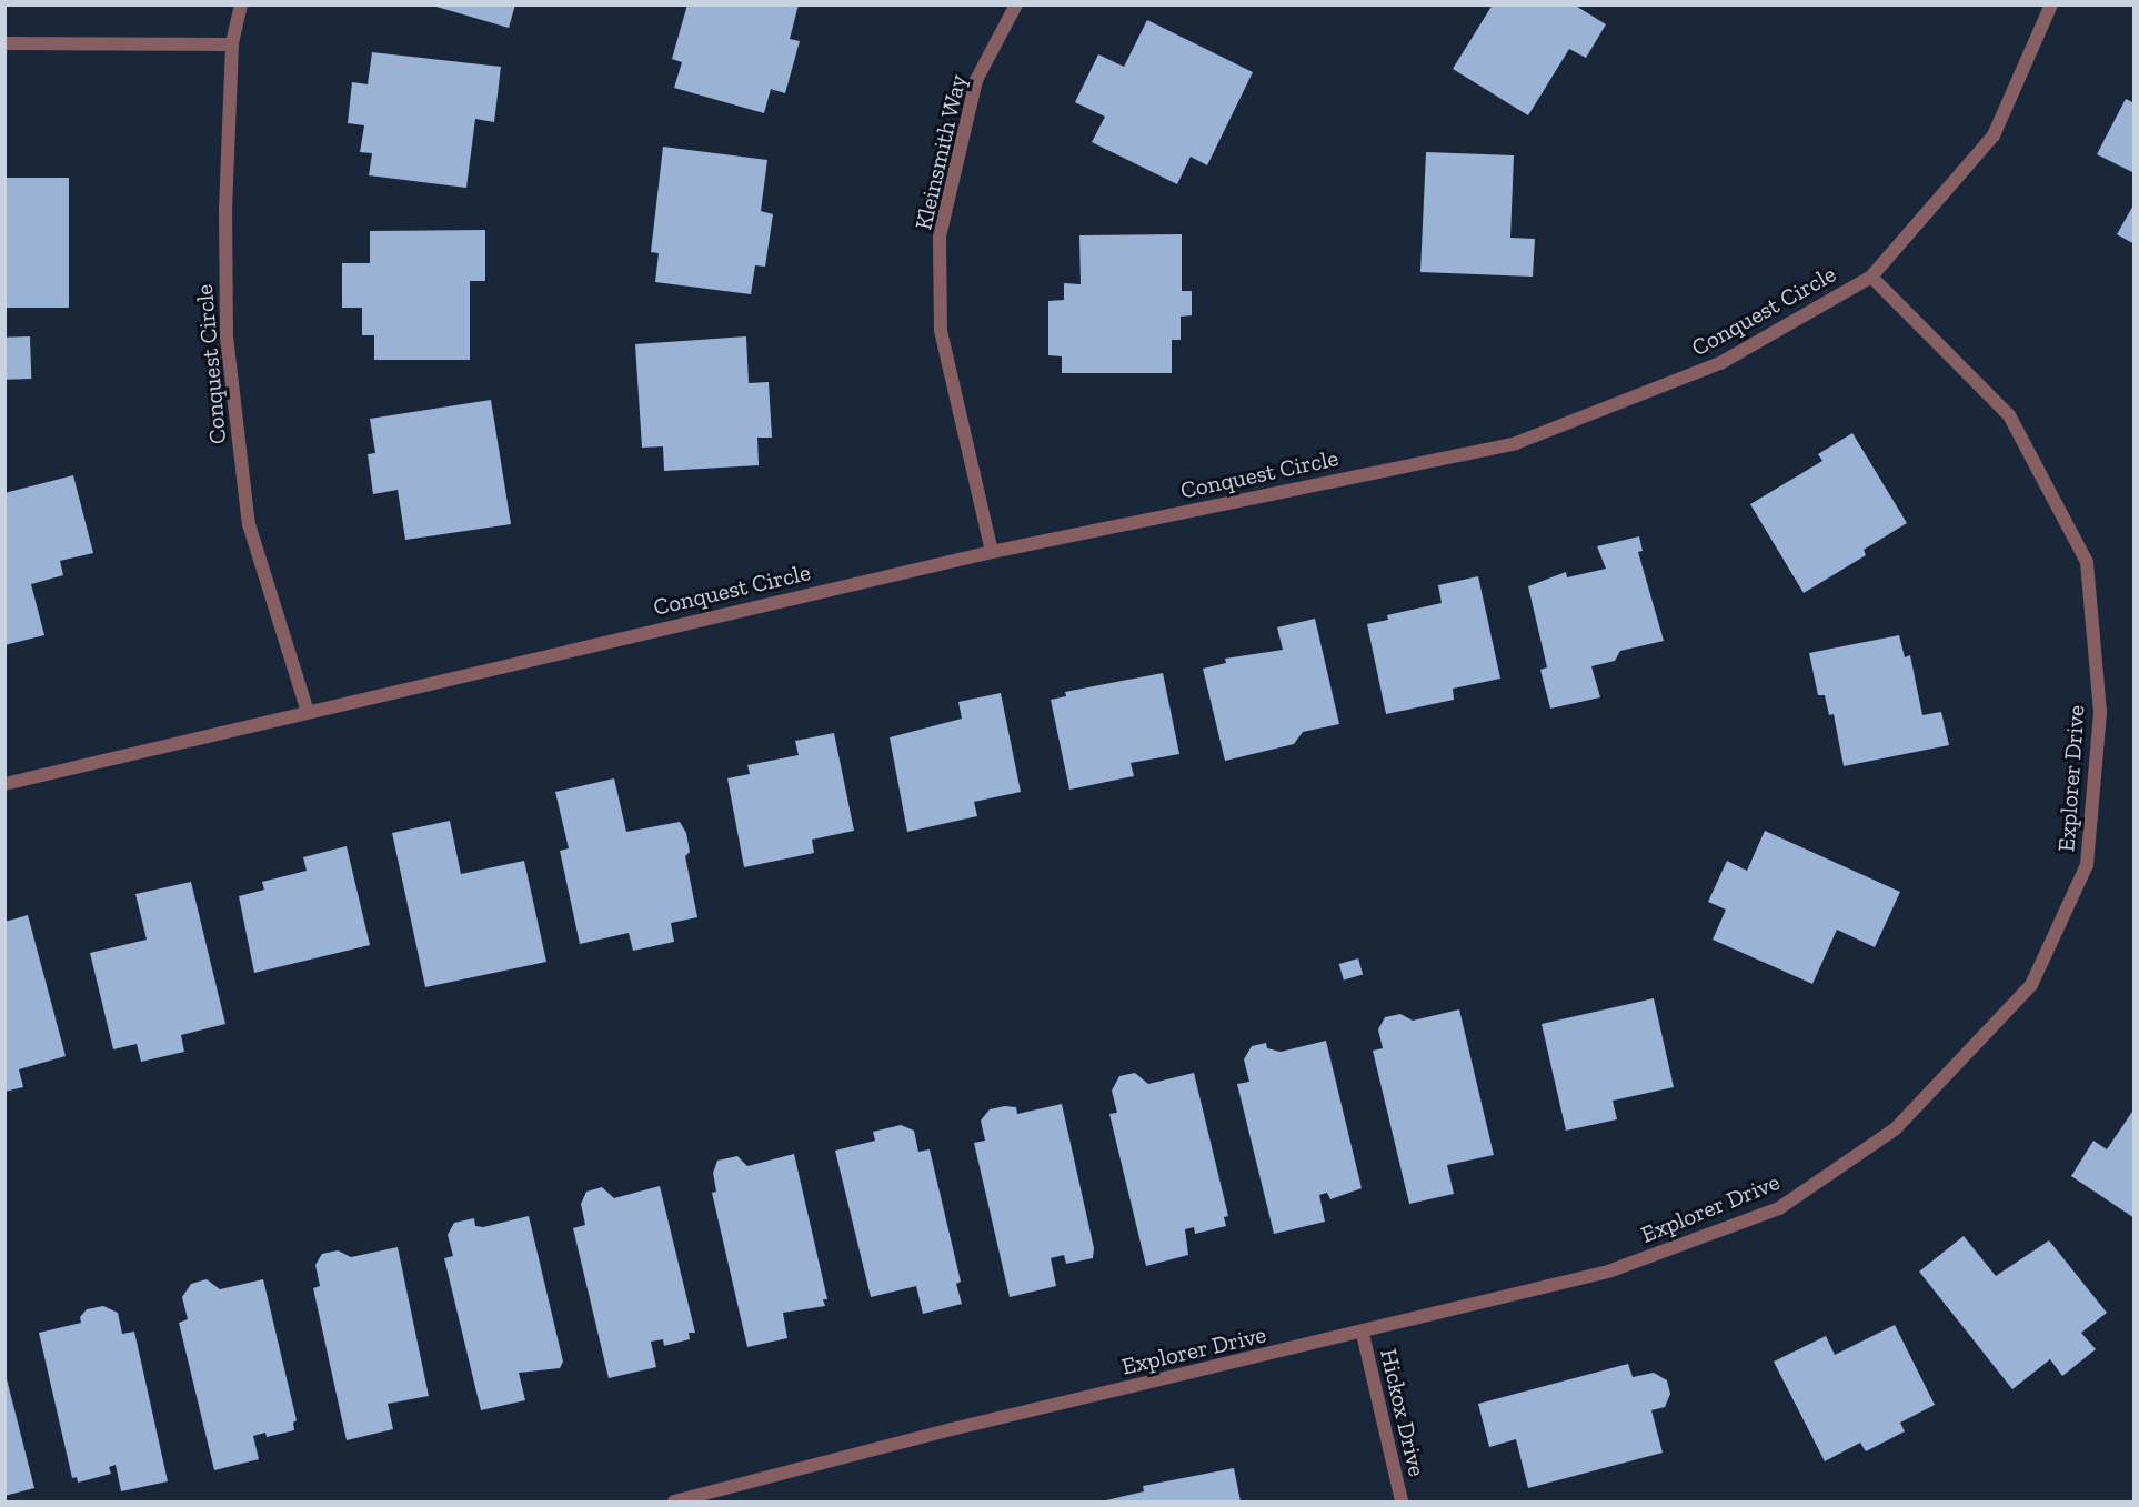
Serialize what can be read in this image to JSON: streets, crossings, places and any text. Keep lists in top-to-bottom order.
{
  "streets": {
    "street": [
      "Kleinsmith Way",
      "Conquest Circle",
      "Explorer Drive",
      "Hickox Drive"
    ]
  },
  "crossings": [
    ["Kleinsmith Way", "Conquest Circle"],
    ["Conquest Circle", "Explorer Drive"],
    ["Explorer Drive", "Hickox Drive"]
  ]
}
